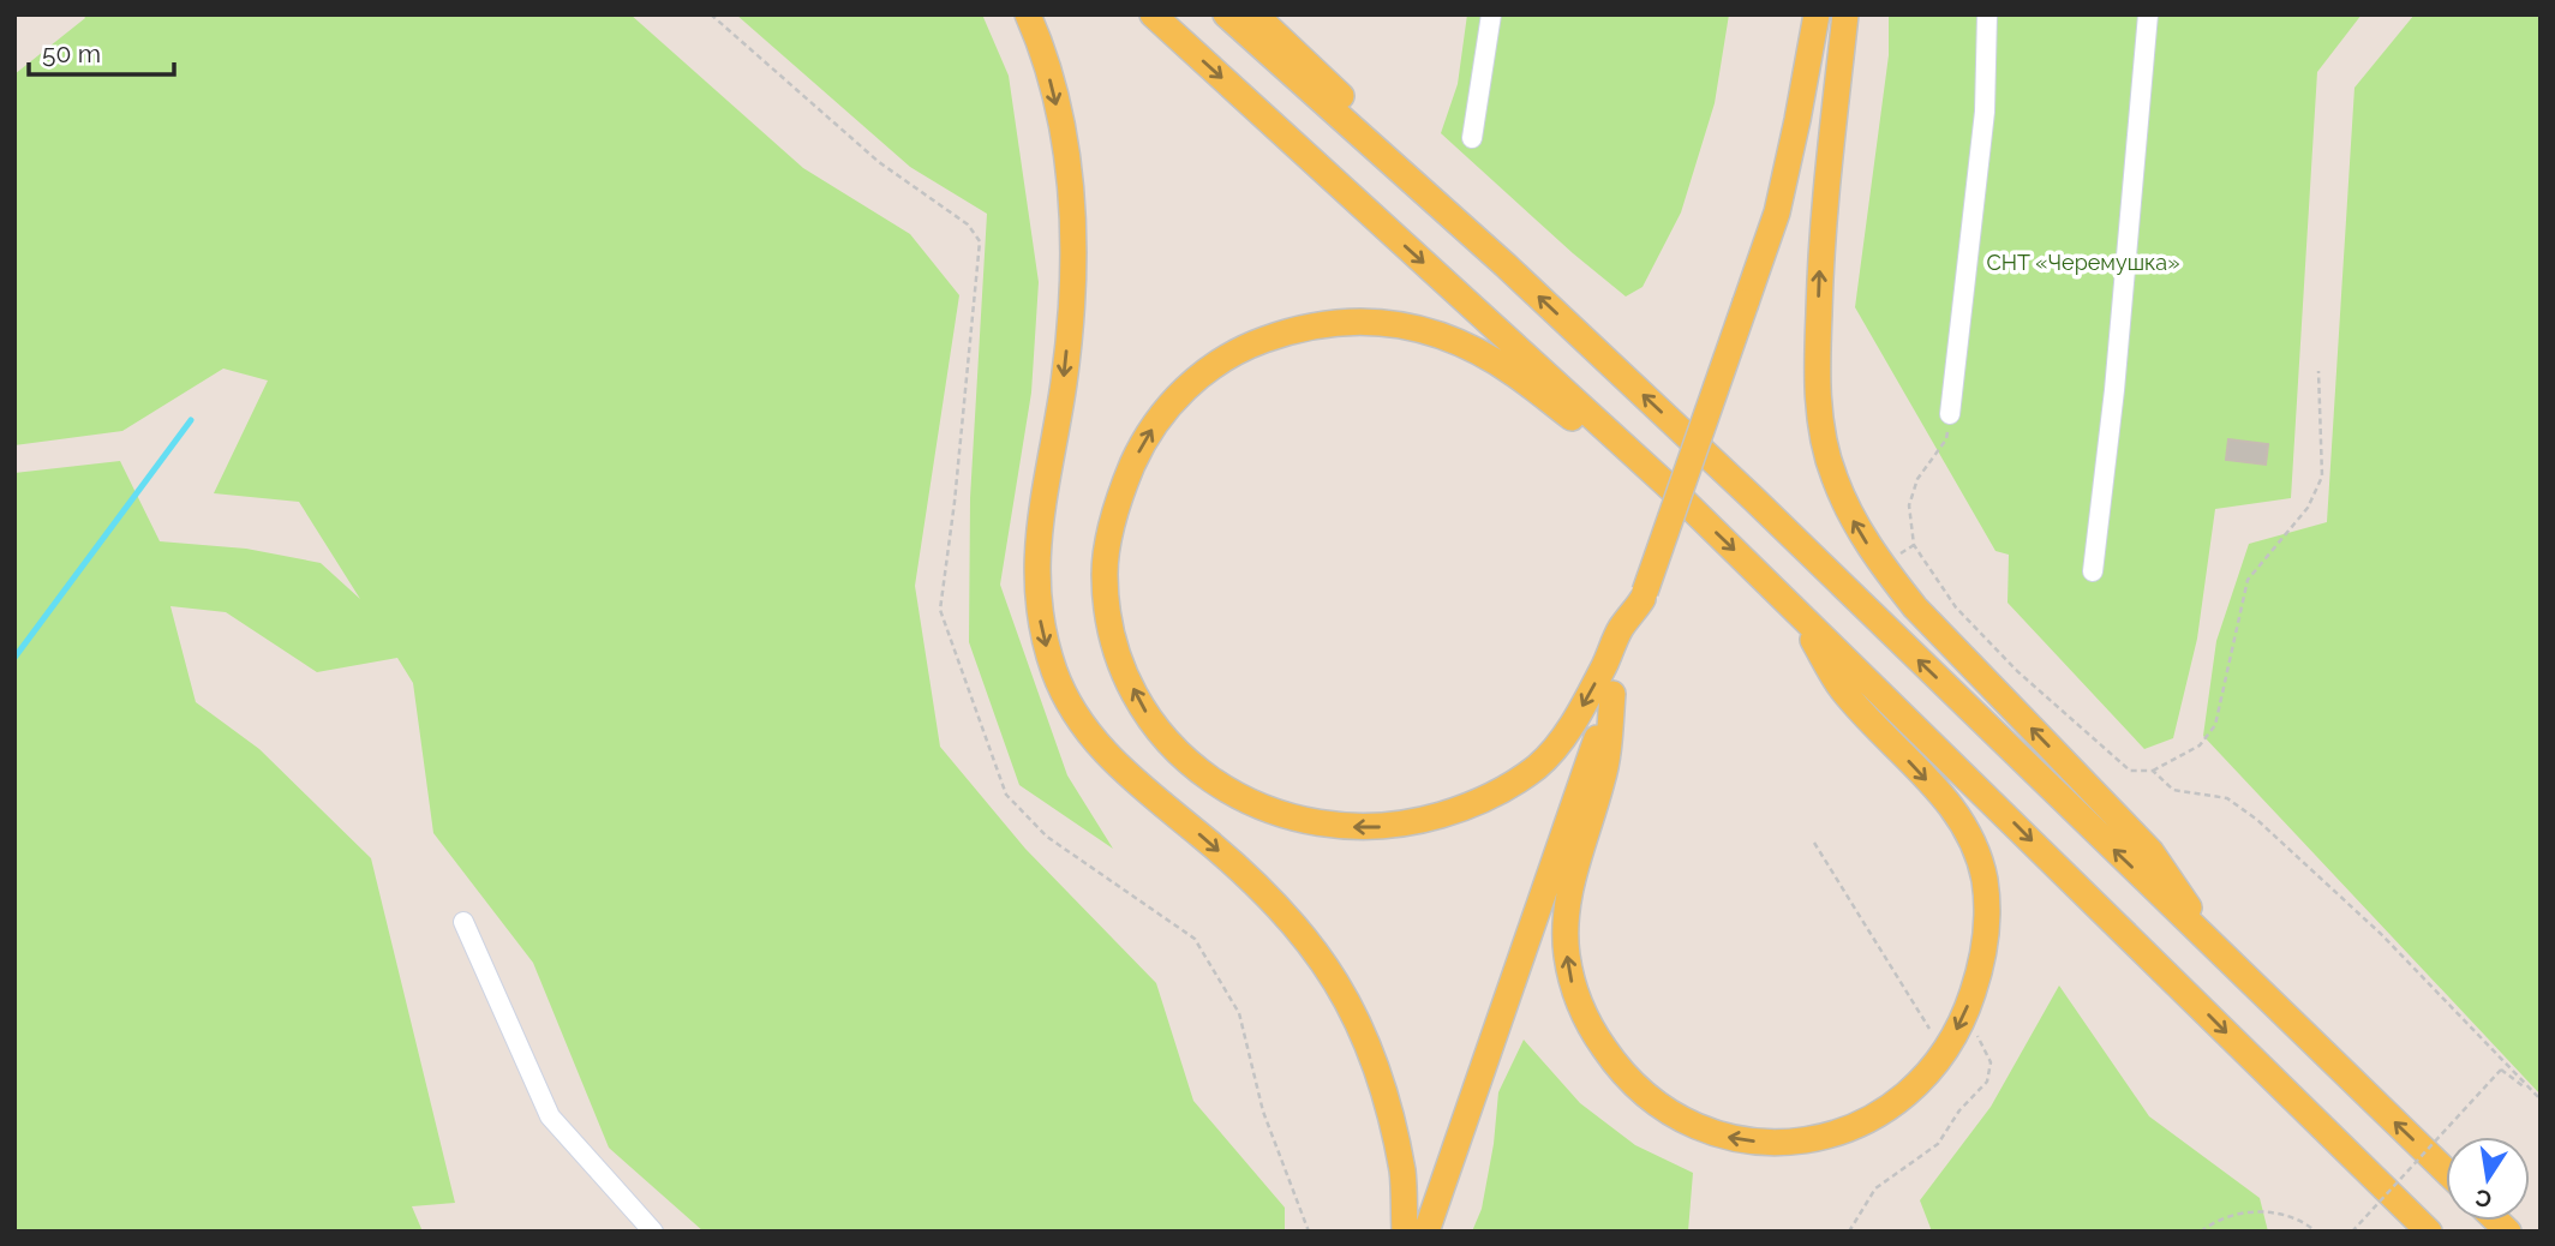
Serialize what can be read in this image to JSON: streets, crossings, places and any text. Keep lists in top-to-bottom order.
{
  "parks": ["СНТ «Черемушка»"],
  "scale_bar": "50 m",
  "north": "bottom"
}
